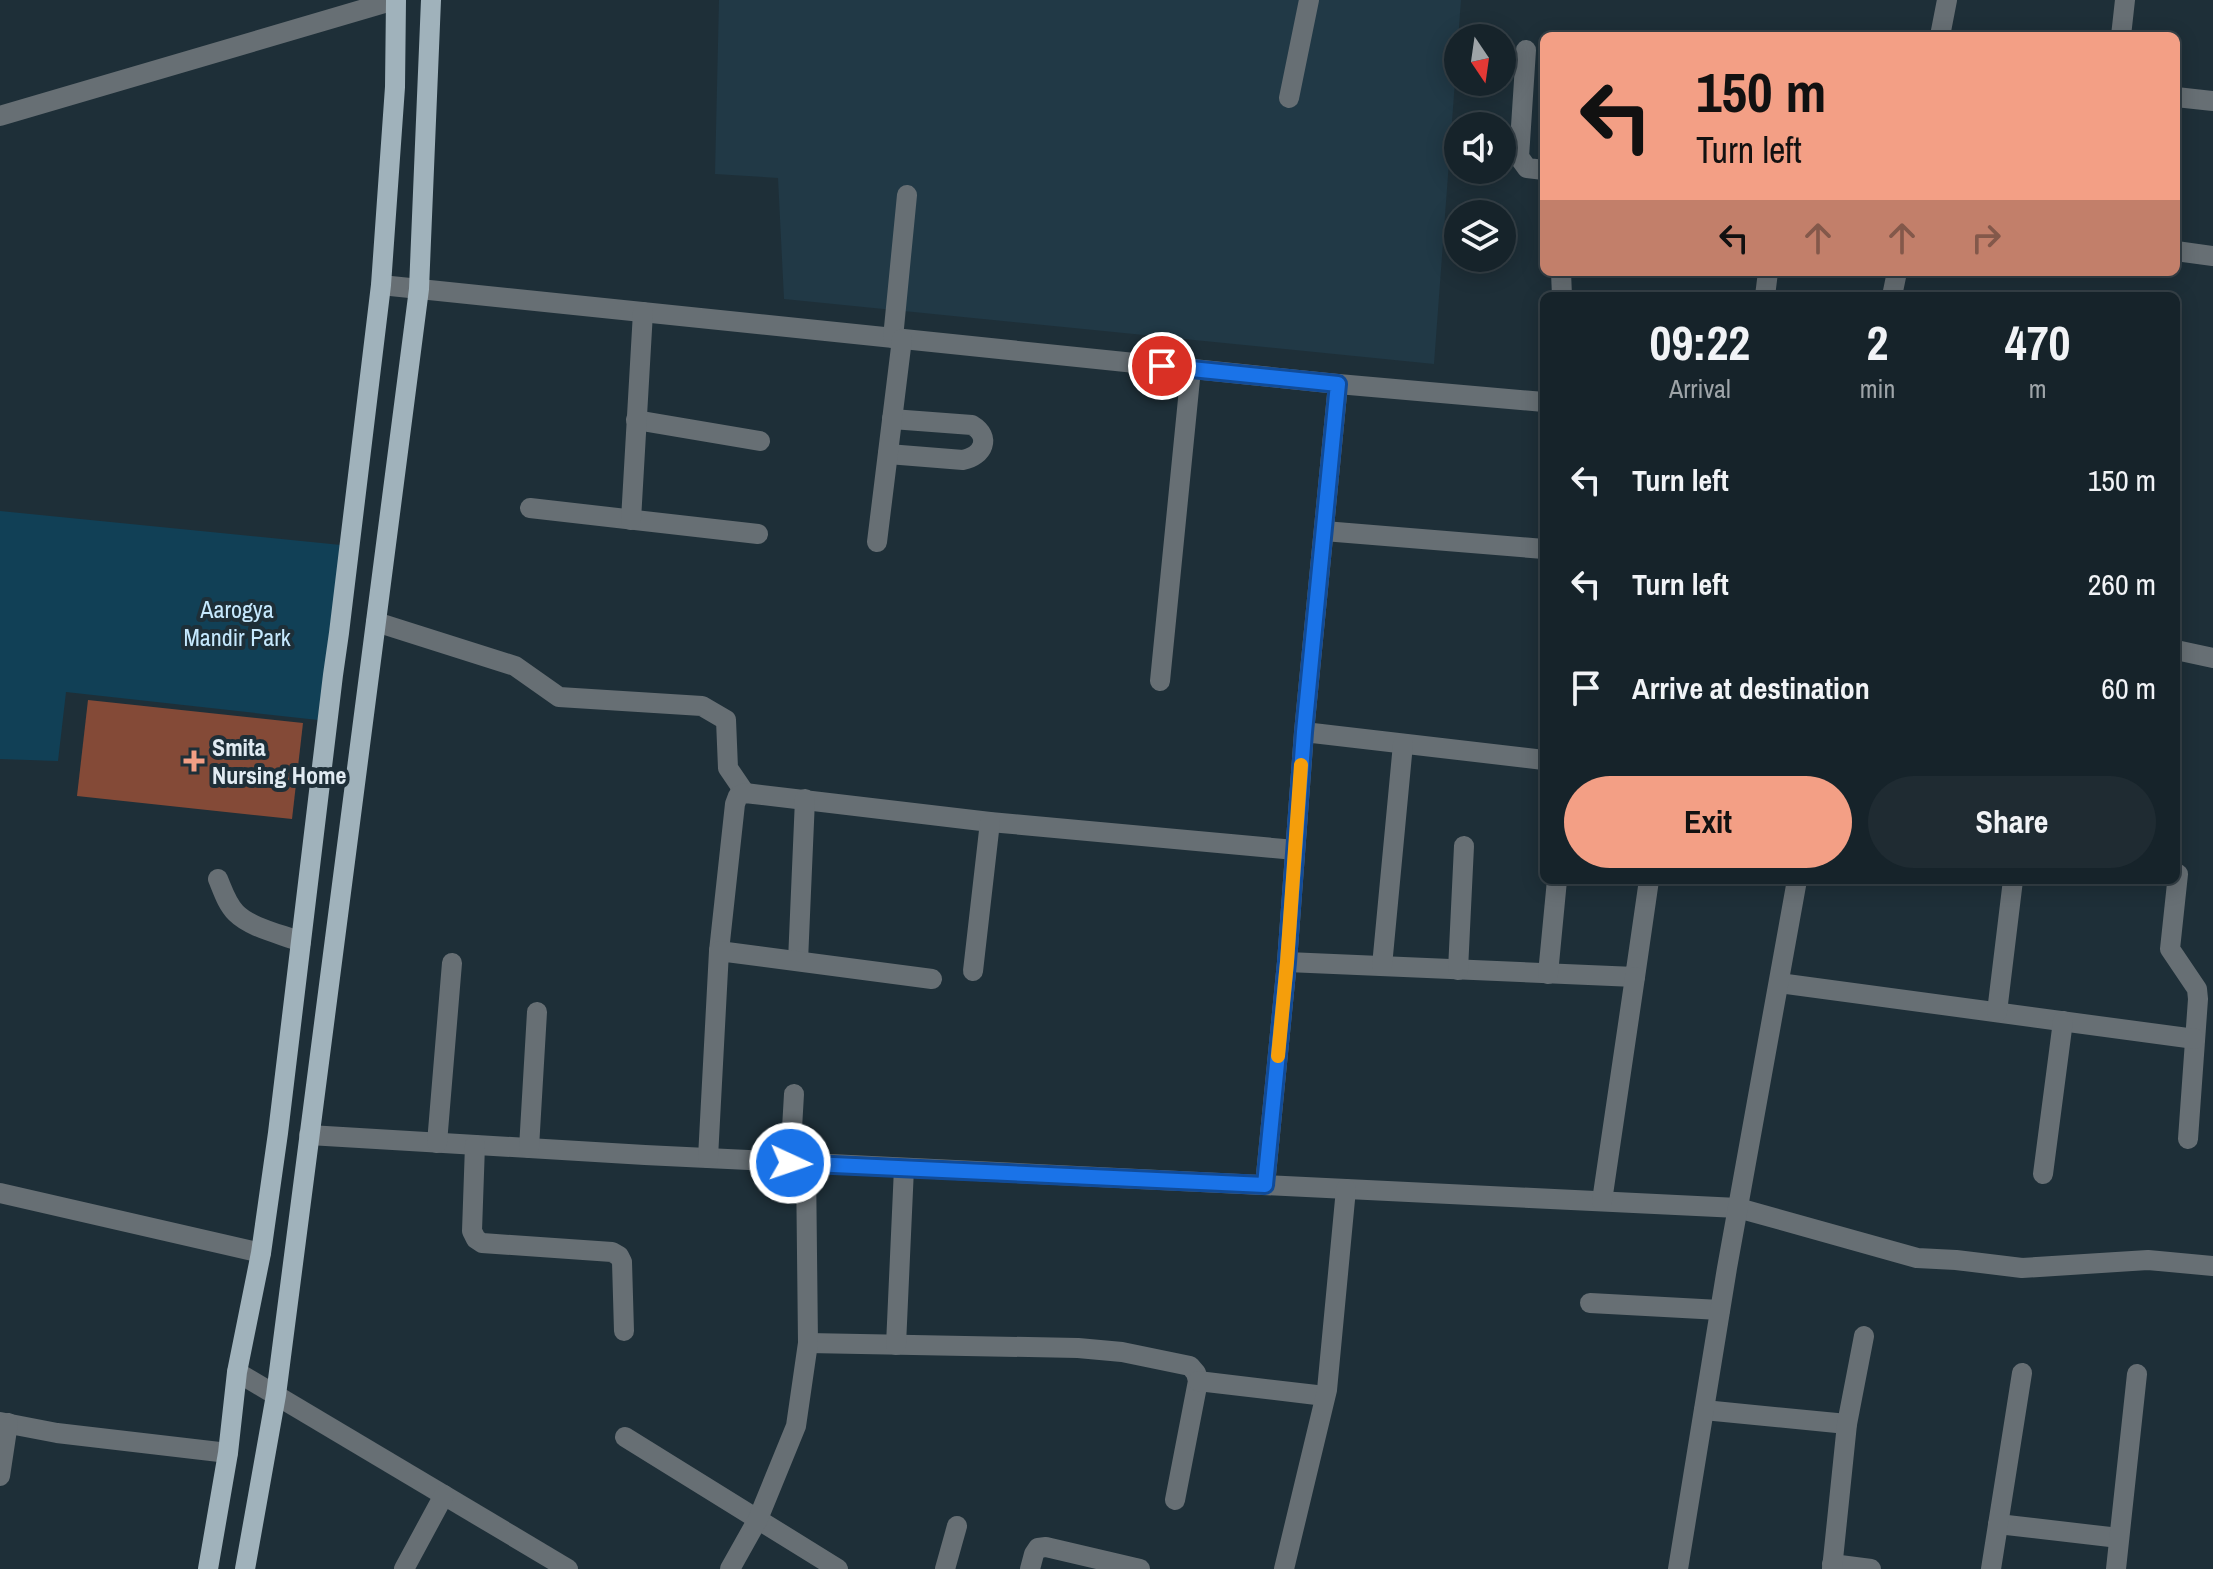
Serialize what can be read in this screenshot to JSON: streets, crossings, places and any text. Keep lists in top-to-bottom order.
{
  "parks": ["Aarogya Mandir Park"],
  "places": {
    "health": ["Smita Nursing Home"]
  },
  "north": "bottom",
  "page": {
    "turn": ["150 m", "Turn left"],
    "eta": [
      "09:22",
      "Arrival",
      "2",
      "min",
      "470",
      "m"
    ],
    "list": [
      {
        "name": "Turn left",
        "value": "150 m"
      },
      {
        "name": "Turn left",
        "value": "260 m"
      },
      {
        "name": "Arrive at destination",
        "value": "60 m"
      }
    ],
    "buttons": ["Exit", "Share"]
  }
}
